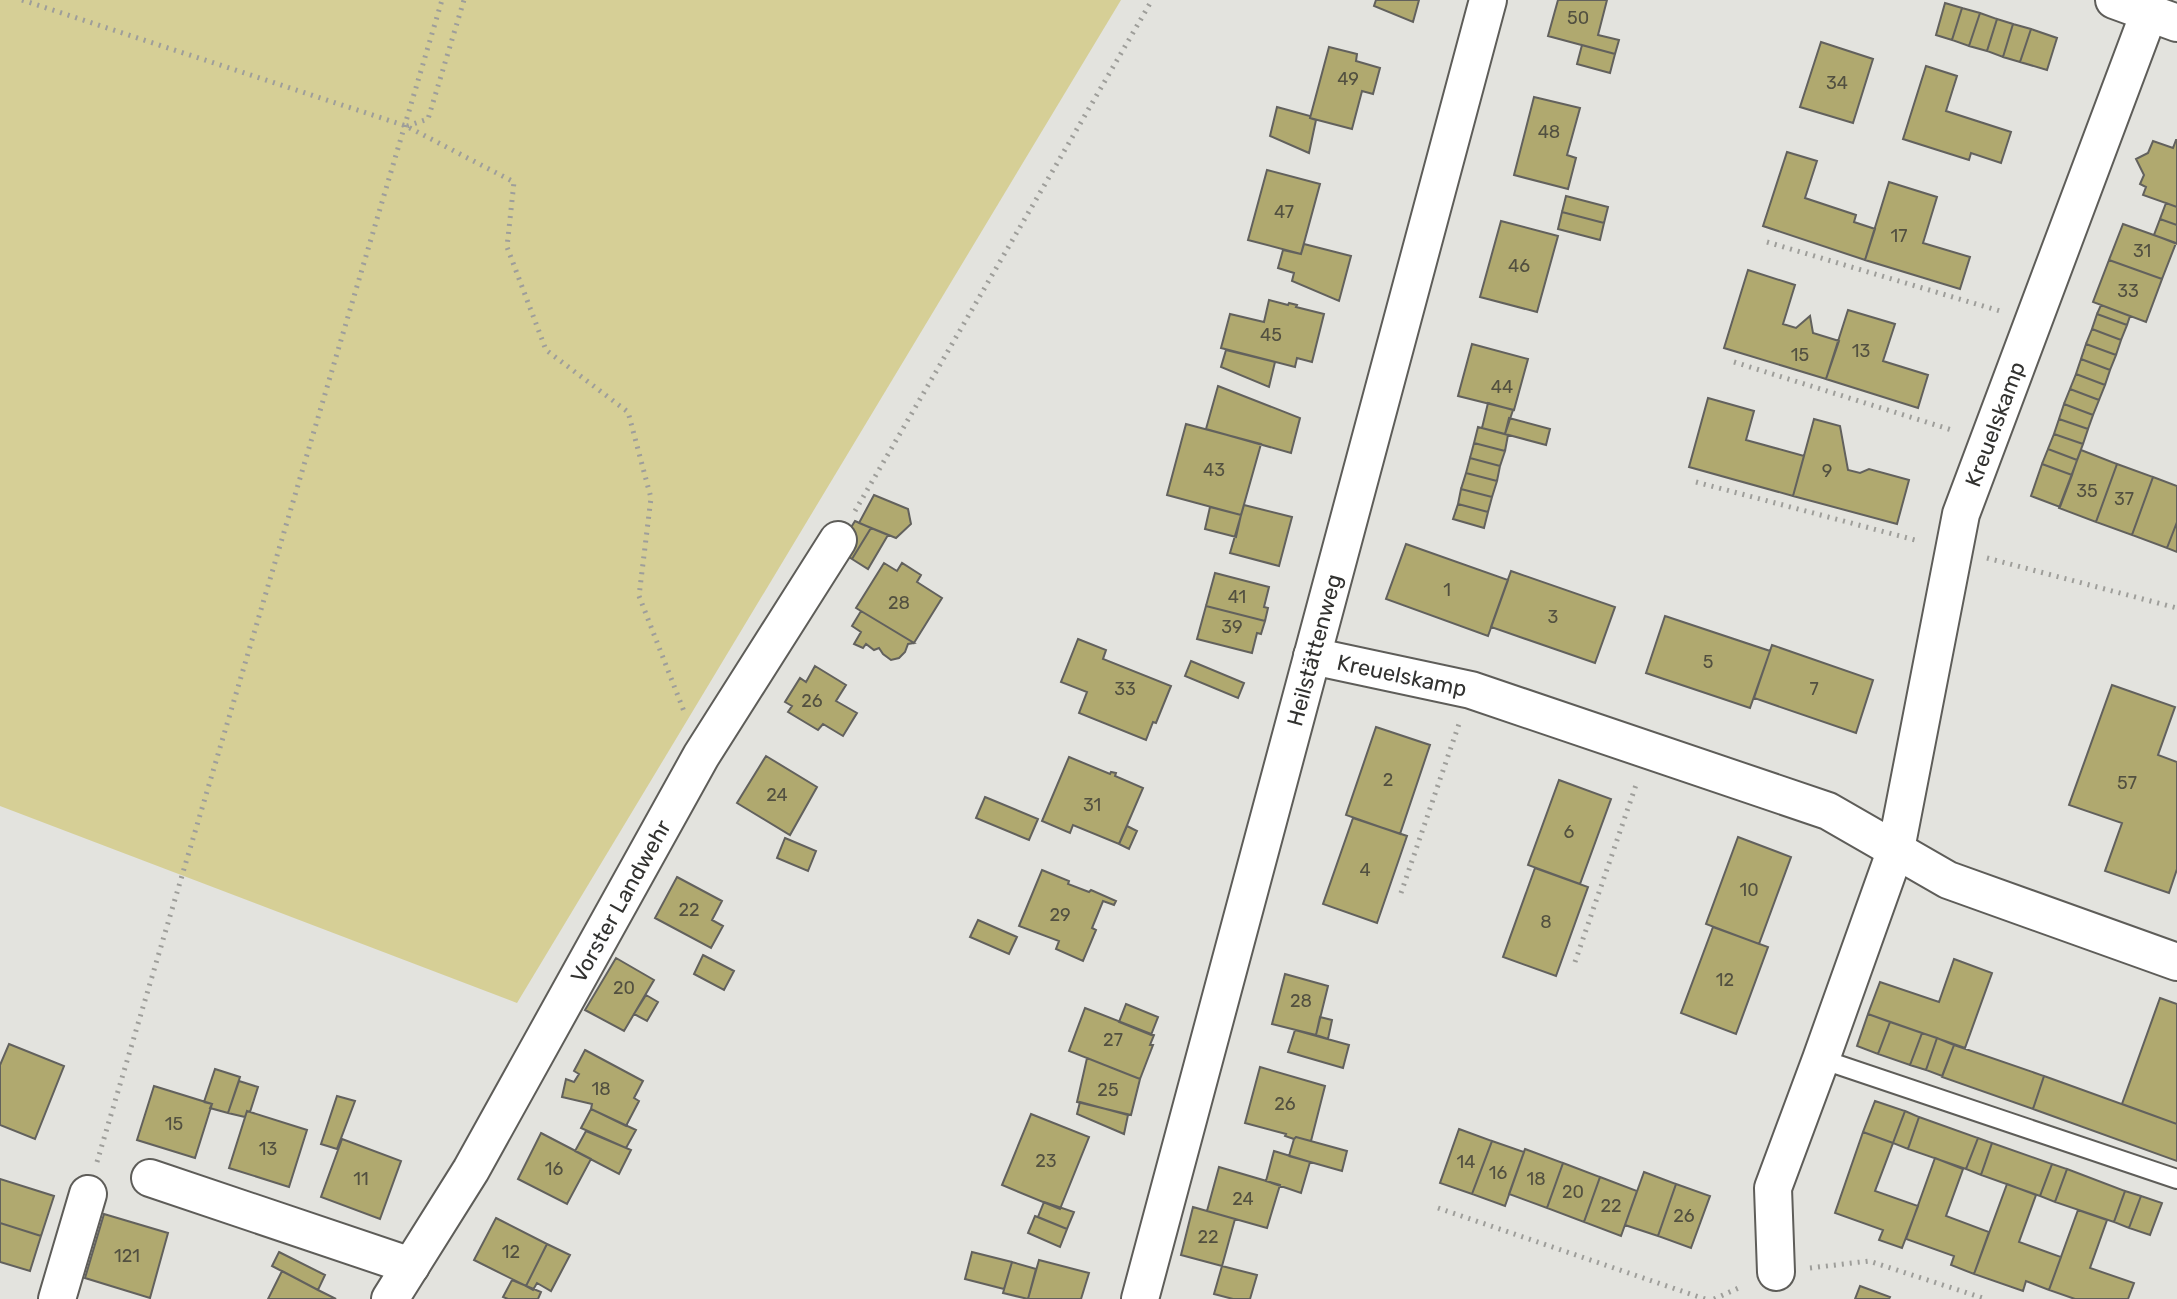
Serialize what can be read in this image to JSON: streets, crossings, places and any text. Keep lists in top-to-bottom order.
{
  "streets": {
    "street": ["Kreuelskamp", "Heilstättenweg", "Vorster Landwehr"]
  },
  "crossings": [
    ["Kreuelskamp", "Heilstättenweg"]
  ],
  "house_numbers": [
    "50",
    "49",
    "34",
    "48",
    "47",
    "17",
    "31",
    "46",
    "33",
    "45",
    "13",
    "15",
    "44",
    "43",
    "9",
    "35",
    "37",
    "1",
    "41",
    "28",
    "3",
    "39",
    "5",
    "33",
    "7",
    "26",
    "2",
    "57",
    "24",
    "31",
    "6",
    "4",
    "10",
    "22",
    "29",
    "8",
    "12",
    "20",
    "28",
    "27",
    "18",
    "25",
    "26",
    "15",
    "13",
    "23",
    "14",
    "16",
    "16",
    "11",
    "18",
    "20",
    "24",
    "22",
    "26",
    "22",
    "12",
    "121"
  ]
}
